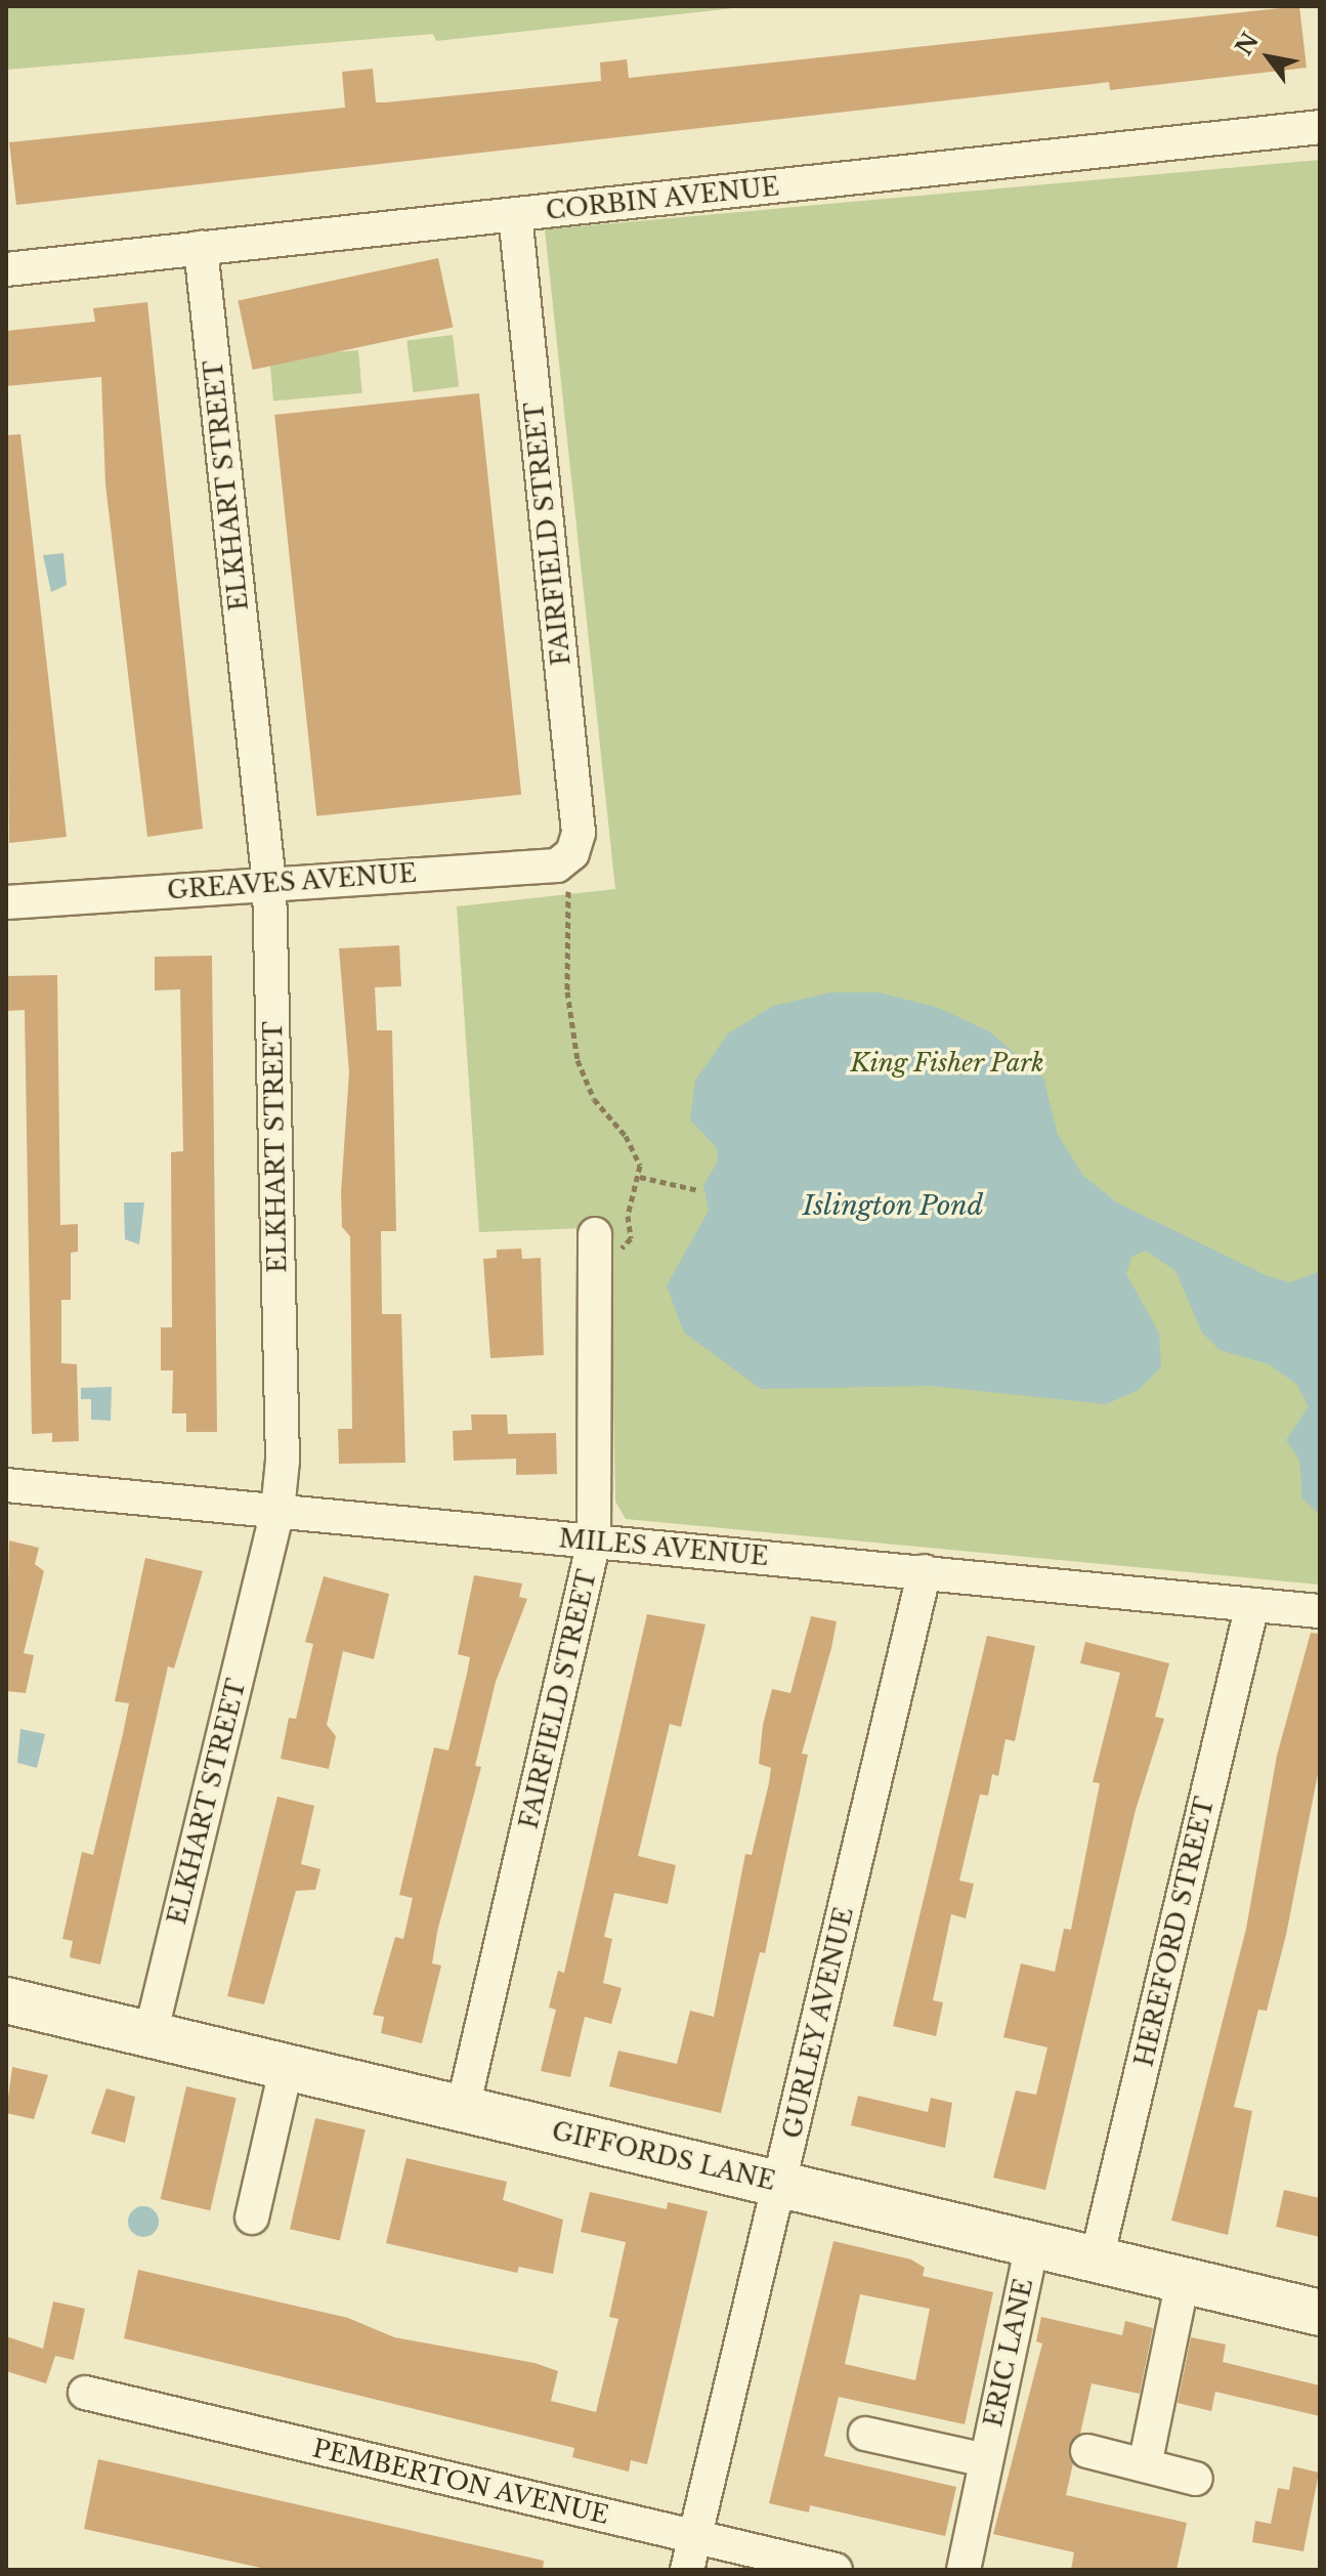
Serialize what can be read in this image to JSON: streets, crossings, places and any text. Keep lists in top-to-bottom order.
{
  "streets": {
    "street": [
      "CORBIN AVENUE",
      "ELKHART STREET",
      "FAIRFIELD STREET",
      "GREAVES AVENUE",
      "MILES AVENUE",
      "HEREFORD STREET",
      "GURLEY AVENUE",
      "GIFFORDS LANE",
      "ERIC LANE",
      "PEMBERTON AVENUE"
    ]
  },
  "crossings": [
    ["CORBIN AVENUE", "ELKHART STREET"],
    ["CORBIN AVENUE", "FAIRFIELD STREET"],
    ["ELKHART STREET", "GREAVES AVENUE"],
    ["ELKHART STREET", "MILES AVENUE"],
    ["ELKHART STREET", "GIFFORDS LANE"],
    ["FAIRFIELD STREET", "GREAVES AVENUE"],
    ["FAIRFIELD STREET", "MILES AVENUE"],
    ["FAIRFIELD STREET", "GIFFORDS LANE"],
    ["MILES AVENUE", "HEREFORD STREET"],
    ["MILES AVENUE", "GURLEY AVENUE"],
    ["HEREFORD STREET", "GIFFORDS LANE"],
    ["GURLEY AVENUE", "GIFFORDS LANE"],
    ["GURLEY AVENUE", "PEMBERTON AVENUE"],
    ["GIFFORDS LANE", "ERIC LANE"]
  ],
  "water": ["Islington Pond"],
  "parks": ["King Fisher Park"],
  "north": "top left"
}
